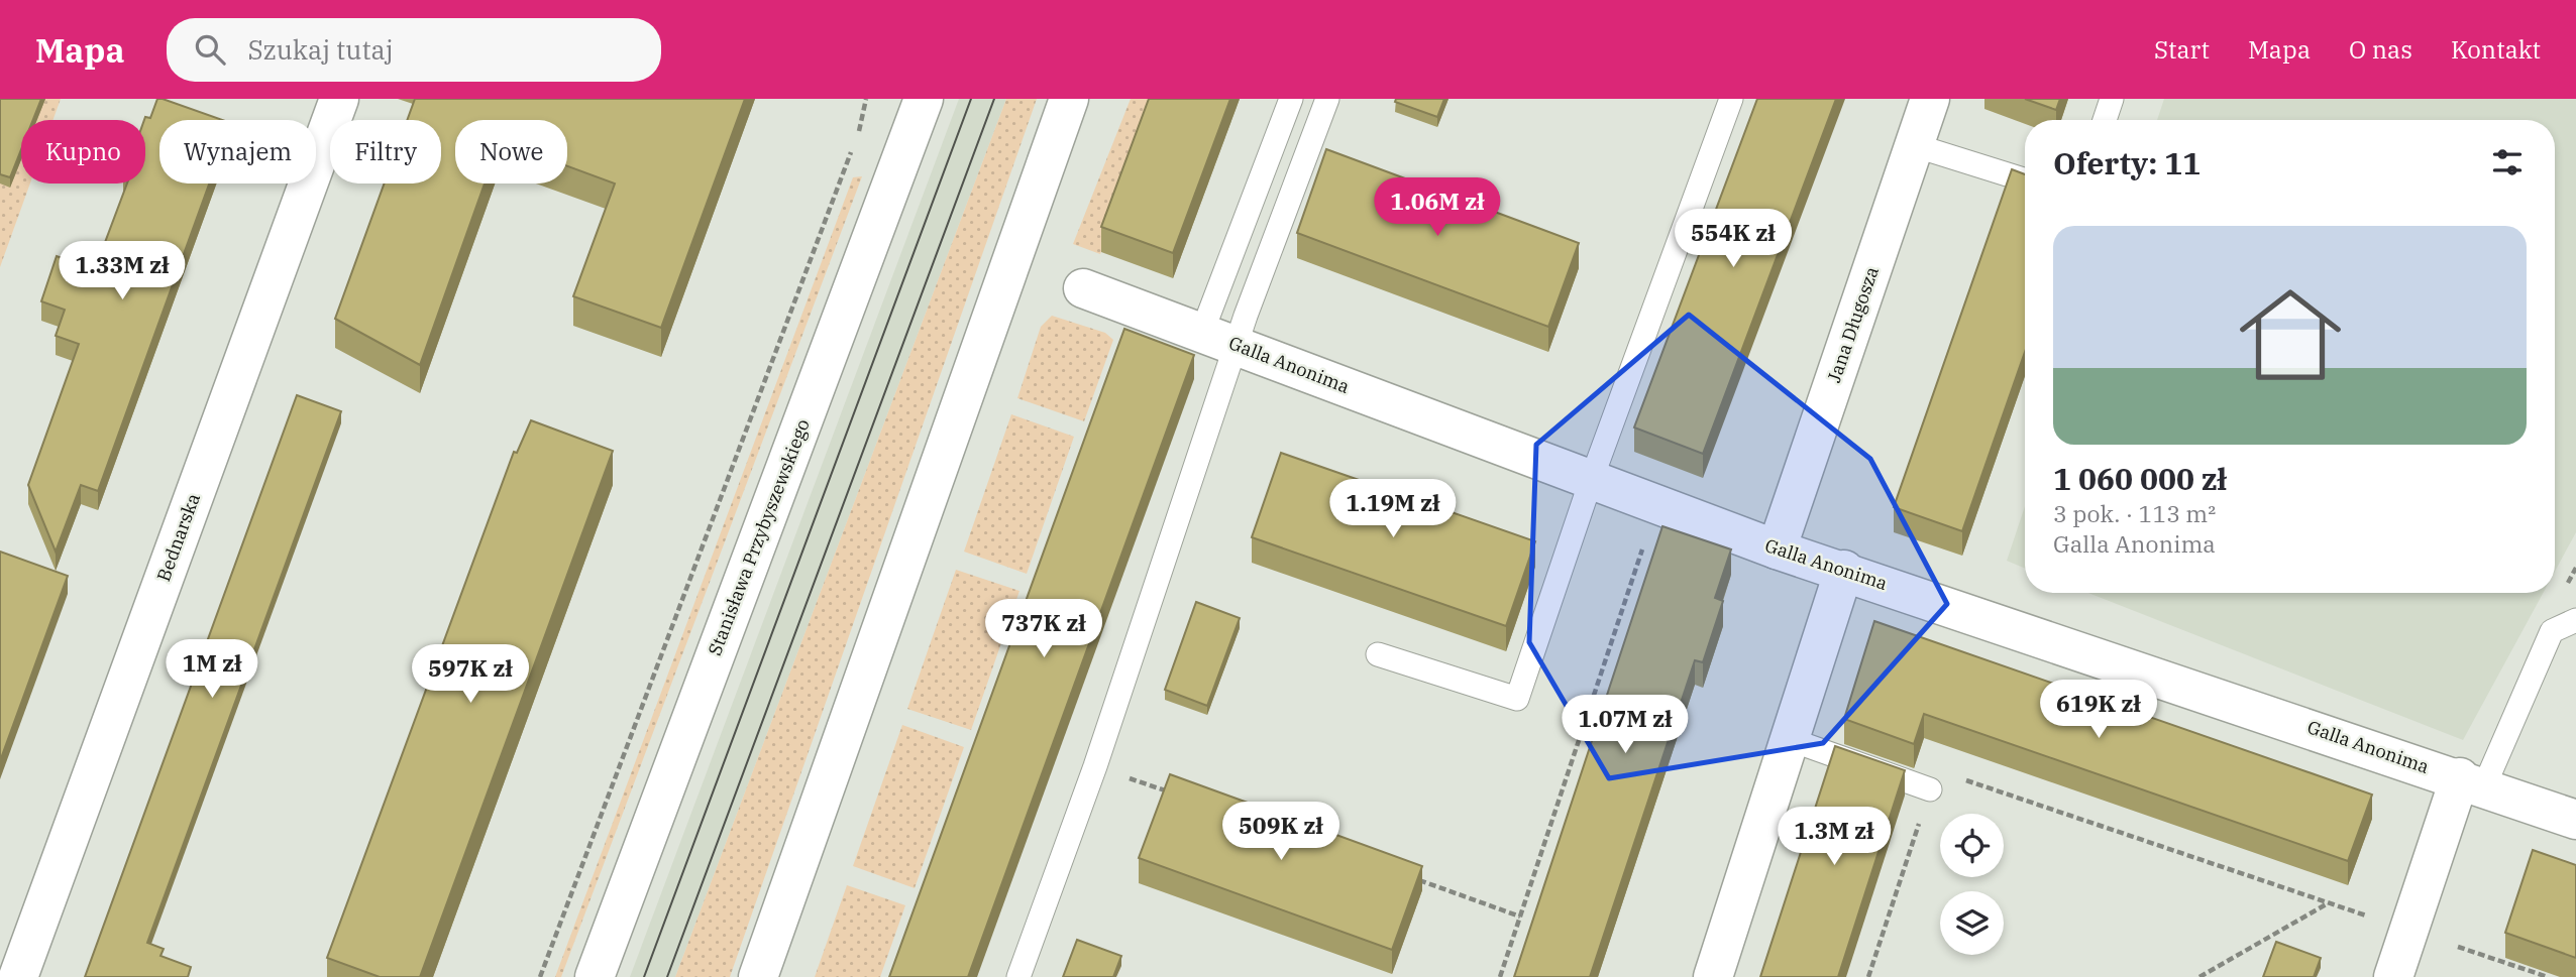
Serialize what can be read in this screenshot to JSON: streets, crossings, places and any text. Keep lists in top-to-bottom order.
{
  "streets": {
    "street": [
      "Jana Długosza",
      "Galla Anonima",
      "Bednarska",
      "Stanisława Przybyszewskiego"
    ]
  },
  "crossings": [
    ["Jana Długosza", "Galla Anonima"]
  ],
  "page": {
    "header": "Mapa",
    "search": "Szukaj tutaj",
    "nav": [
      "Start",
      "Mapa",
      "O nas",
      "Kontakt"
    ],
    "chip": [
      "Kupno",
      "Wynajem",
      "Filtry",
      "Nowe"
    ],
    "heading": "Oferty: 11",
    "price": [
      "1.06M zł",
      "554K zł",
      "1.33M zł",
      "1.19M zł",
      "737K zł",
      "1M zł",
      "597K zł",
      "619K zł",
      "1.07M zł",
      "509K zł",
      "1.3M zł"
    ],
    "list": [
      {
        "name": "1 060 000 zł",
        "note": "3 pok. · 113 m² · Galla Anonima"
      }
    ]
  }
}
